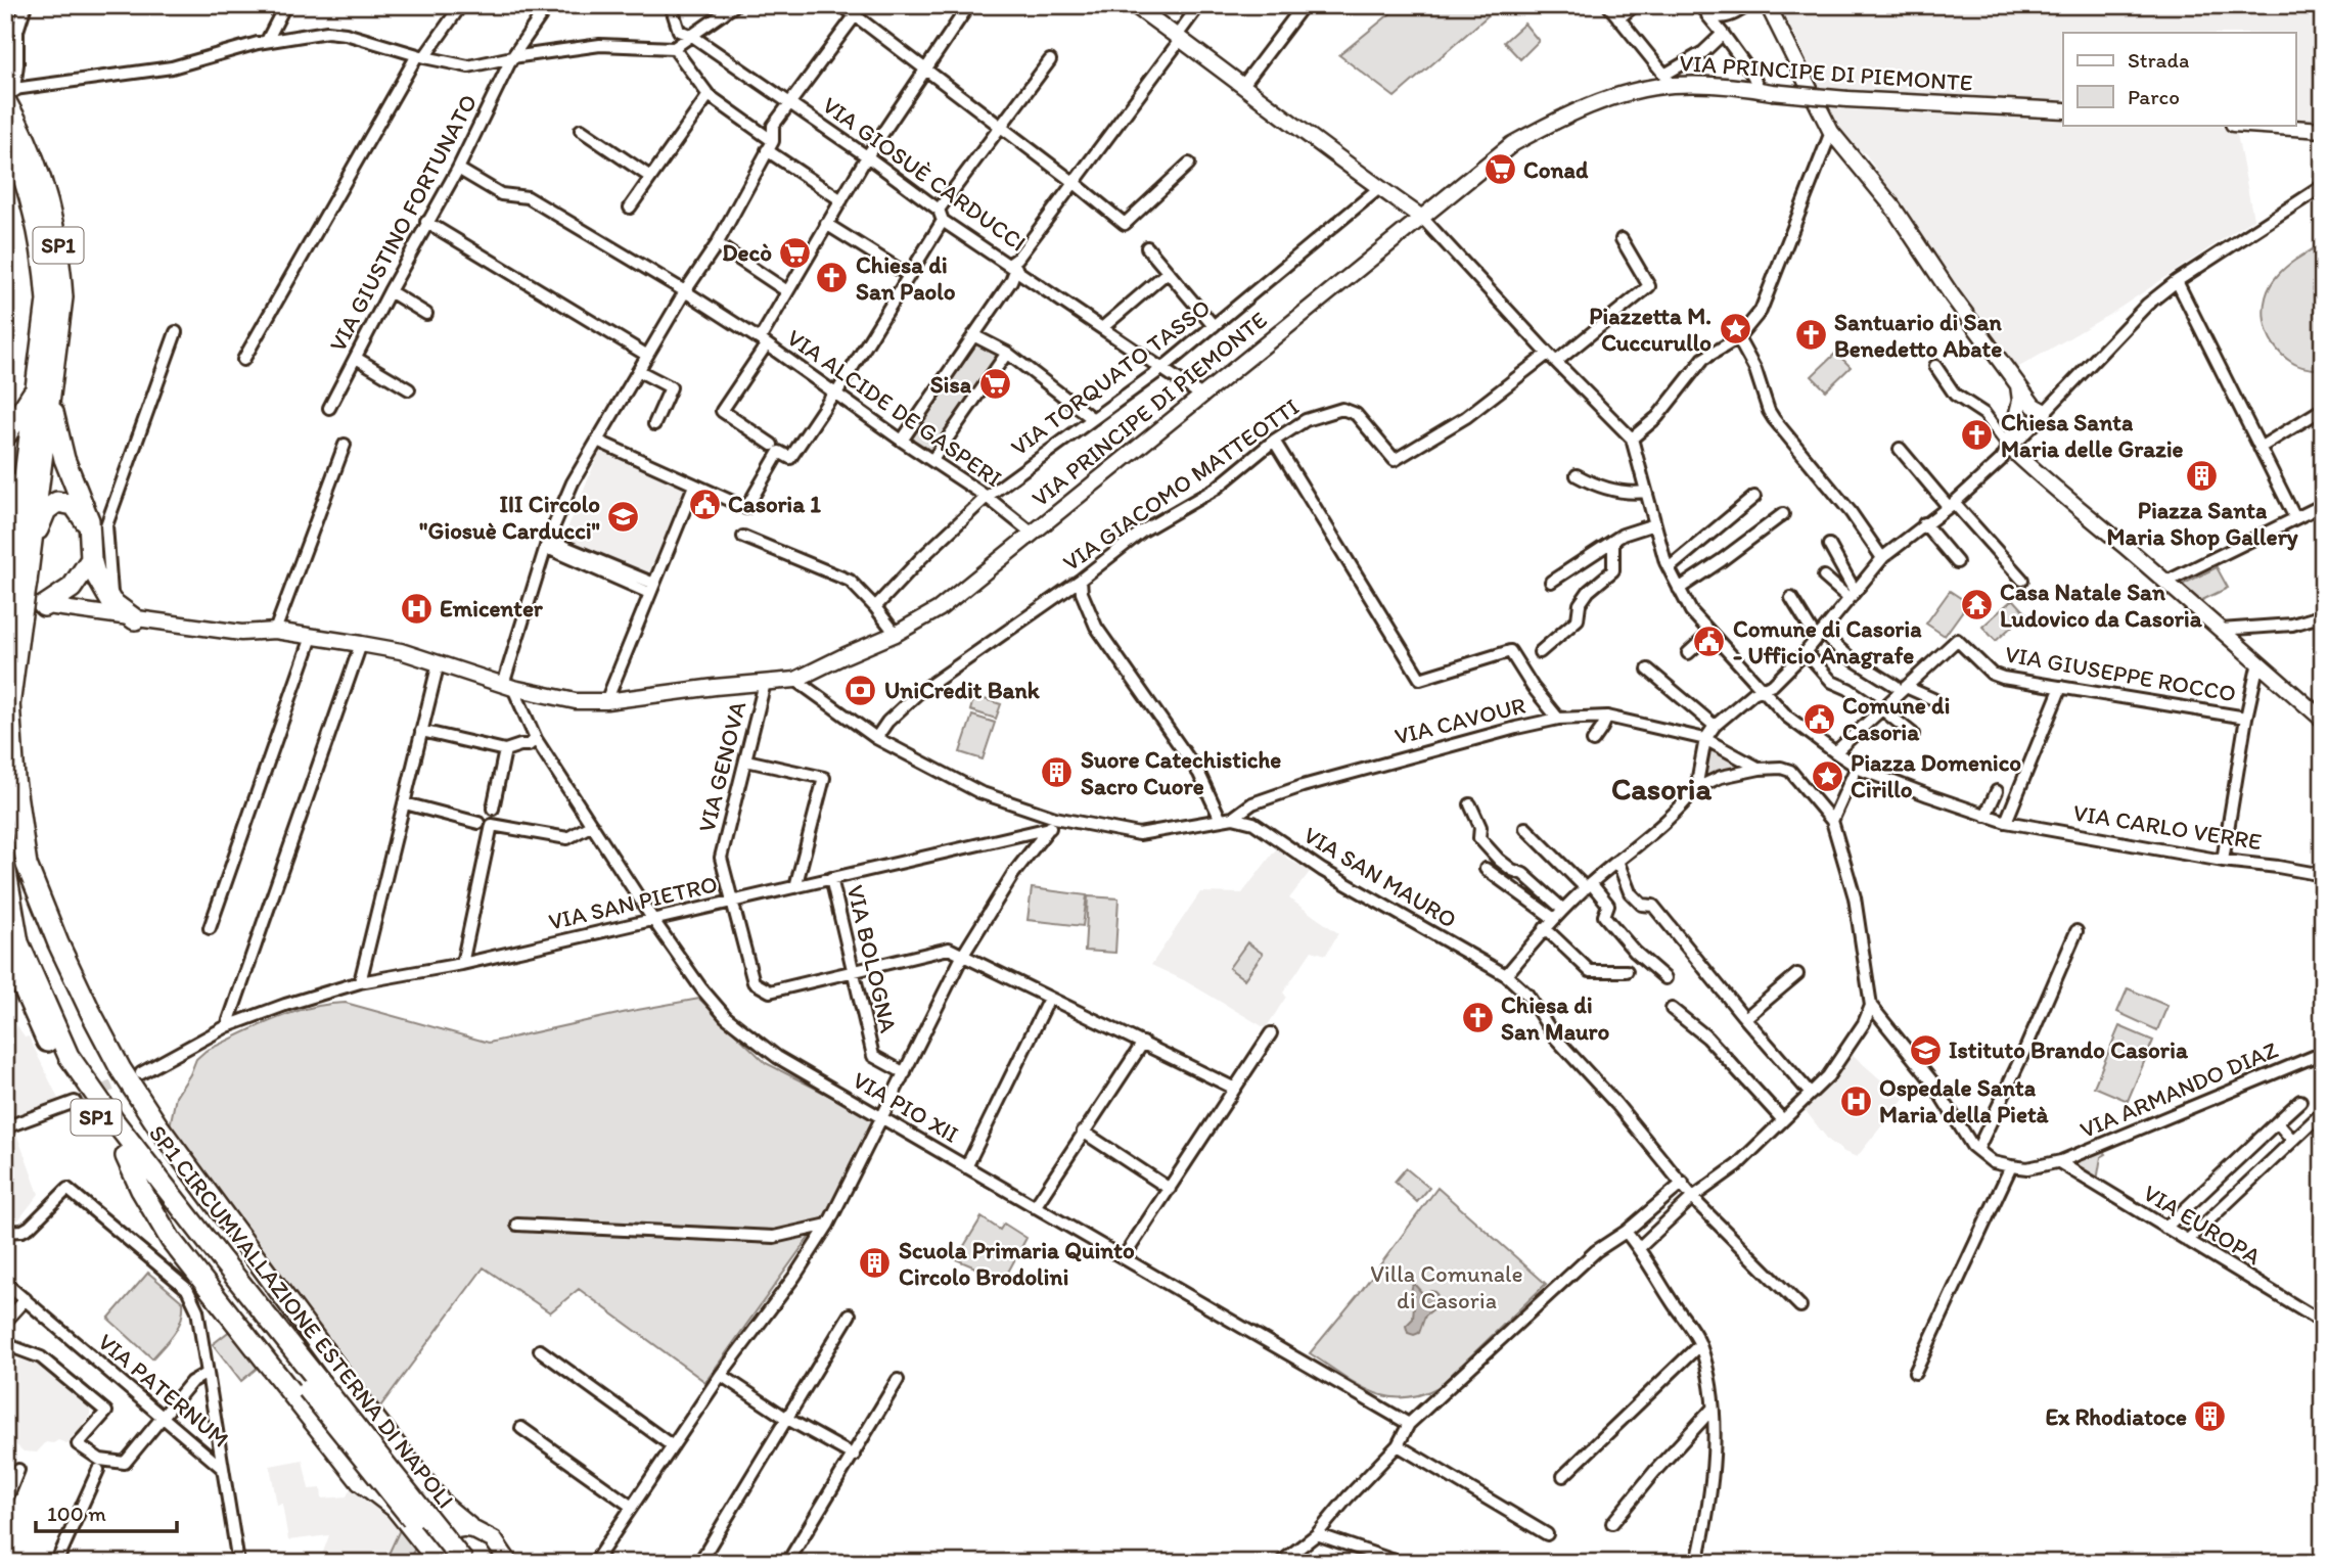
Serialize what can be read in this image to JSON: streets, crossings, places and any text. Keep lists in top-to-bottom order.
{
  "streets": {
    "highway": ["SP1", "SP1 CIRCUMVALLAZIONE ESTERNA DI NAPOLI"],
    "main road": ["VIA PRINCIPE DI PIEMONTE"],
    "street": [
      "VIA GIOSUÈ CARDUCCI",
      "VIA GIUSTINO FORTUNATO",
      "VIA TORQUATO TASSO",
      "VIA ALCIDE DE GASPERI",
      "VIA GIACOMO MATTEOTTI",
      "VIA GIUSEPPE ROCCO",
      "VIA CAVOUR",
      "VIA GENOVA",
      "VIA CARLO VERRE",
      "VIA SAN MAURO",
      "VIA SAN PIETRO",
      "VIA BOLOGNA",
      "VIA ARMANDO DIAZ",
      "VIA PIO XII",
      "VIA EUROPA",
      "VIA PATERNUM"
    ]
  },
  "crossings": [
    ["VIA PRINCIPE DI PIEMONTE", "VIA GIOSUÈ CARDUCCI"],
    ["VIA PRINCIPE DI PIEMONTE", "VIA ALCIDE DE GASPERI"],
    ["VIA PRINCIPE DI PIEMONTE", "VIA GENOVA"],
    ["VIA PRINCIPE DI PIEMONTE", "VIA PIO XII"],
    ["VIA GIOSUÈ CARDUCCI", "VIA TORQUATO TASSO"],
    ["VIA GIUSTINO FORTUNATO", "VIA ALCIDE DE GASPERI"],
    ["VIA TORQUATO TASSO", "VIA ALCIDE DE GASPERI"],
    ["VIA CAVOUR", "VIA SAN MAURO"],
    ["VIA GENOVA", "VIA SAN PIETRO"],
    ["VIA GENOVA", "VIA BOLOGNA"],
    ["VIA SAN PIETRO", "VIA BOLOGNA"],
    ["VIA SAN PIETRO", "VIA PIO XII"],
    ["VIA ARMANDO DIAZ", "VIA EUROPA"]
  ],
  "districts": ["Casoria"],
  "parks": ["Villa Comunale di Casoria"],
  "places": {
    "supermarket": ["Conad", "Decò", "Sisa"],
    "church": [
      "Chiesa di San Paolo",
      "Santuario di San Benedetto Abate",
      "Chiesa Santa Maria delle Grazie",
      "Chiesa di San Mauro"
    ],
    "place": ["Piazzetta M. Cuccurullo", "Piazza Domenico Cirillo"],
    "building": [
      "Piazza Santa Maria Shop Gallery",
      "Suore Catechistiche Sacro Cuore",
      "Scuola Primaria Quinto Circolo Brodolini",
      "Ex Rhodiatoce"
    ],
    "public building": ["Casoria 1", "Comune di Casoria - Ufficio Anagrafe", "Comune di Casoria"],
    "school or university": ["III Circolo \"Giosuè Carducci\"", "Istituto Brando Casoria"],
    "temple": ["Casa Natale San Ludovico da Casoria"],
    "hospital": ["Emicenter", "Ospedale Santa Maria della Pietà"],
    "bank": ["UniCredit Bank"]
  },
  "legend": ["Strada", "Parco"],
  "scale_bar": "100 m"
}
